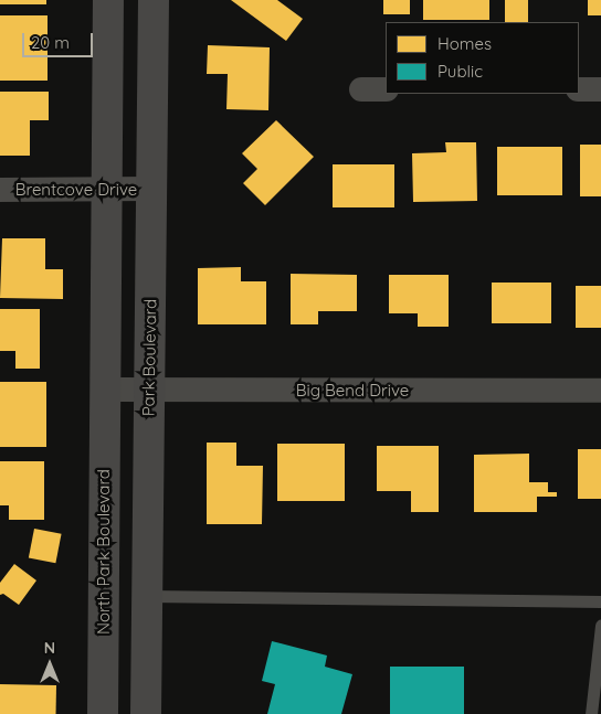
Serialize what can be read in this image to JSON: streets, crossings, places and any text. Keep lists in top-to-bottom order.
{
  "streets": {
    "main road": ["Park Boulevard", "North Park Boulevard"],
    "street": ["Brentcove Drive", "Big Bend Drive"]
  },
  "crossings": [
    ["Brentcove Drive", "Park Boulevard"],
    ["Park Boulevard", "Big Bend Drive"],
    ["Big Bend Drive", "North Park Boulevard"]
  ],
  "legend": ["Homes", "Public"],
  "scale_bar": "20 m",
  "north": "top"
}
